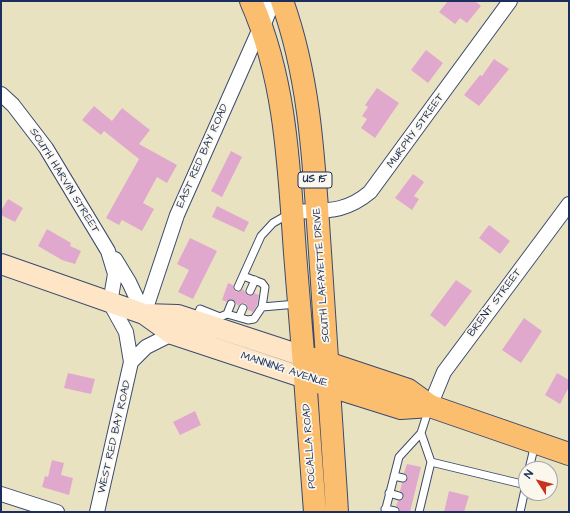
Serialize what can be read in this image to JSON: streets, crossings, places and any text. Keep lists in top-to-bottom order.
{
  "streets": {
    "main road": [
      "US 15",
      "SOUTH LAFAYETTE DRIVE",
      "MANNING AVENUE",
      "POCALLA ROAD"
    ],
    "street": [
      "MURPHY STREET",
      "EAST RED BAY ROAD",
      "SOUTH HARVIN STREET",
      "BRENT STREET",
      "WEST RED BAY ROAD"
    ]
  },
  "crossings": [
    ["MURPHY STREET", "US 15"],
    ["MURPHY STREET", "SOUTH LAFAYETTE DRIVE"],
    ["EAST RED BAY ROAD", "US 15"],
    ["EAST RED BAY ROAD", "SOUTH HARVIN STREET"],
    ["EAST RED BAY ROAD", "MANNING AVENUE"],
    ["US 15", "MANNING AVENUE"],
    ["US 15", "POCALLA ROAD"],
    ["SOUTH HARVIN STREET", "MANNING AVENUE"],
    ["SOUTH HARVIN STREET", "WEST RED BAY ROAD"],
    ["SOUTH LAFAYETTE DRIVE", "MANNING AVENUE"],
    ["SOUTH LAFAYETTE DRIVE", "POCALLA ROAD"],
    ["BRENT STREET", "MANNING AVENUE"],
    ["MANNING AVENUE", "WEST RED BAY ROAD"],
    ["MANNING AVENUE", "POCALLA ROAD"]
  ],
  "north": "top left"
}
